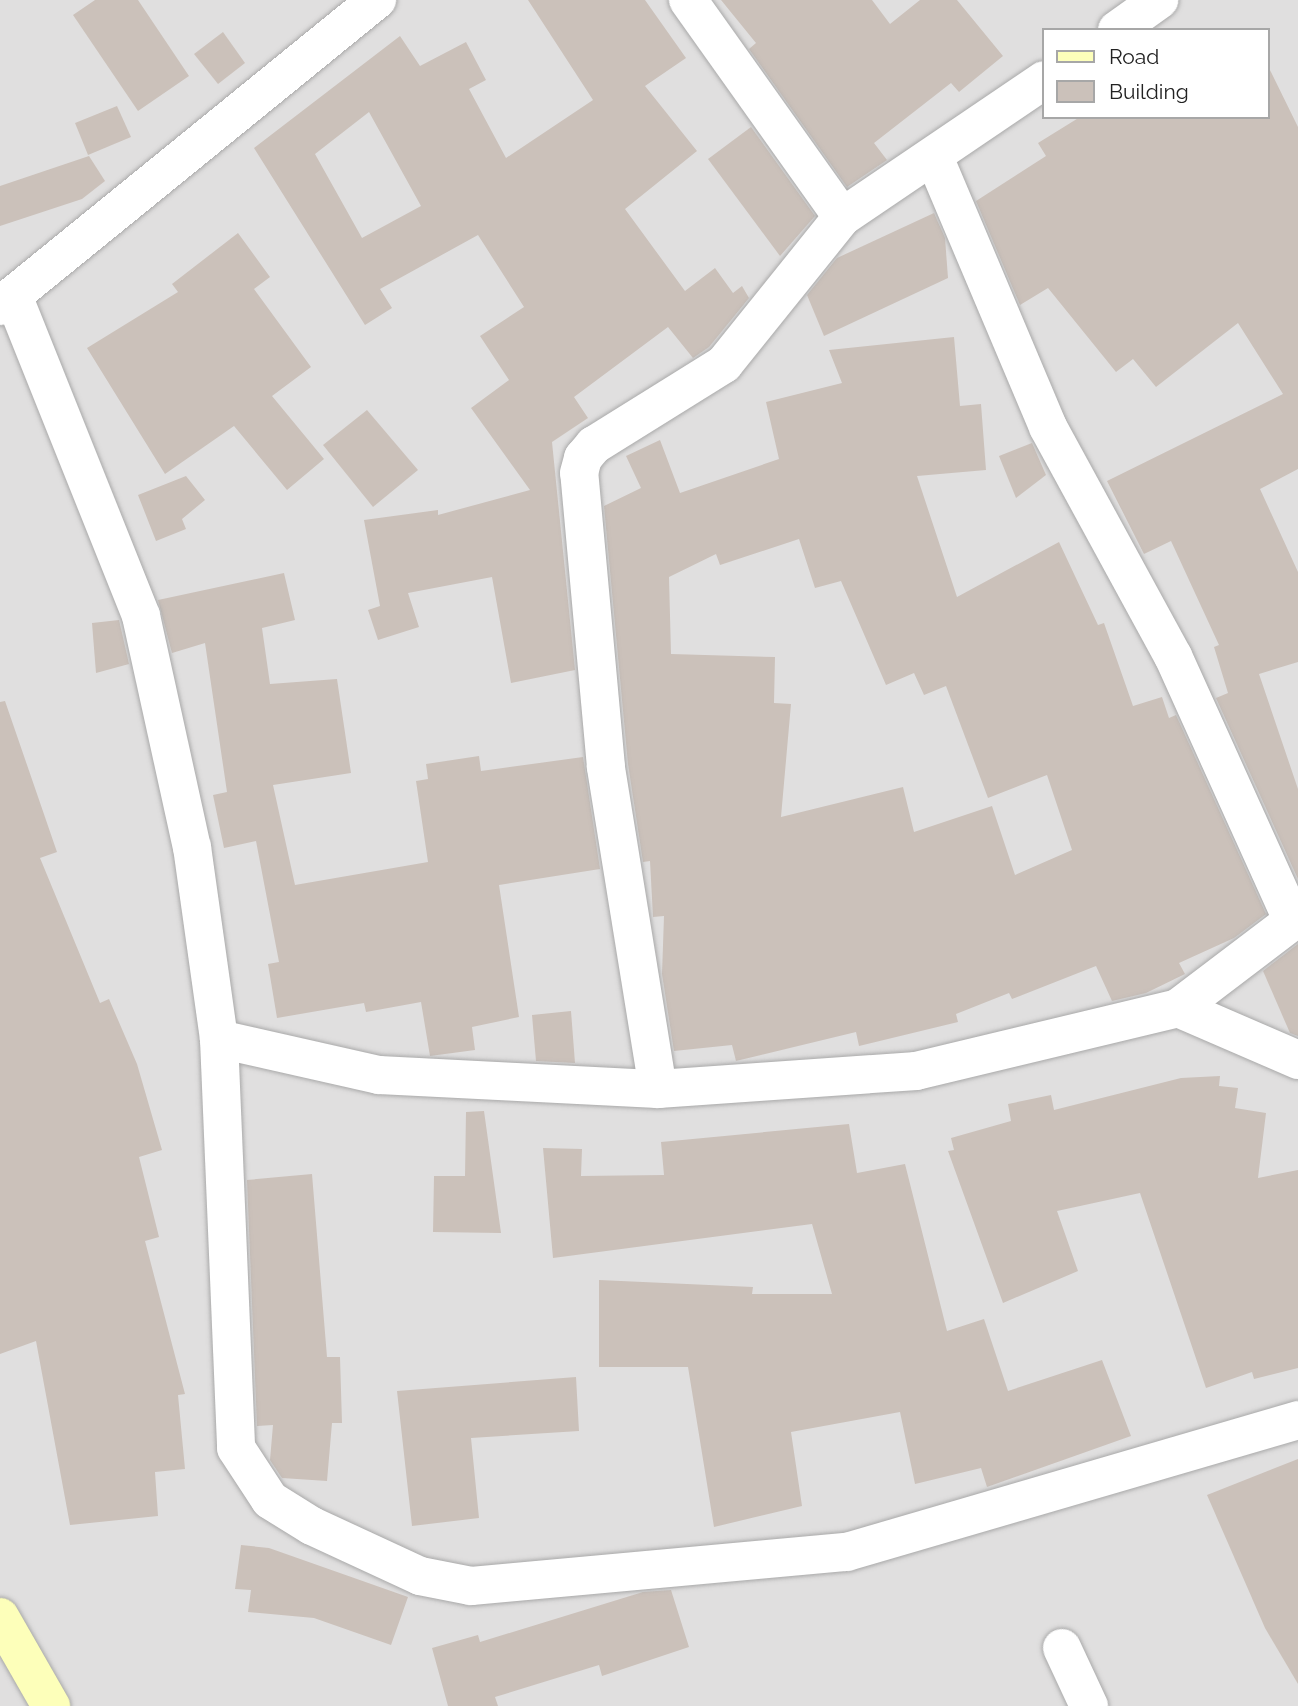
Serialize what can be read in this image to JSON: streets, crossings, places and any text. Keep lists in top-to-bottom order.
{
  "legend": ["Road", "Building"]
}
